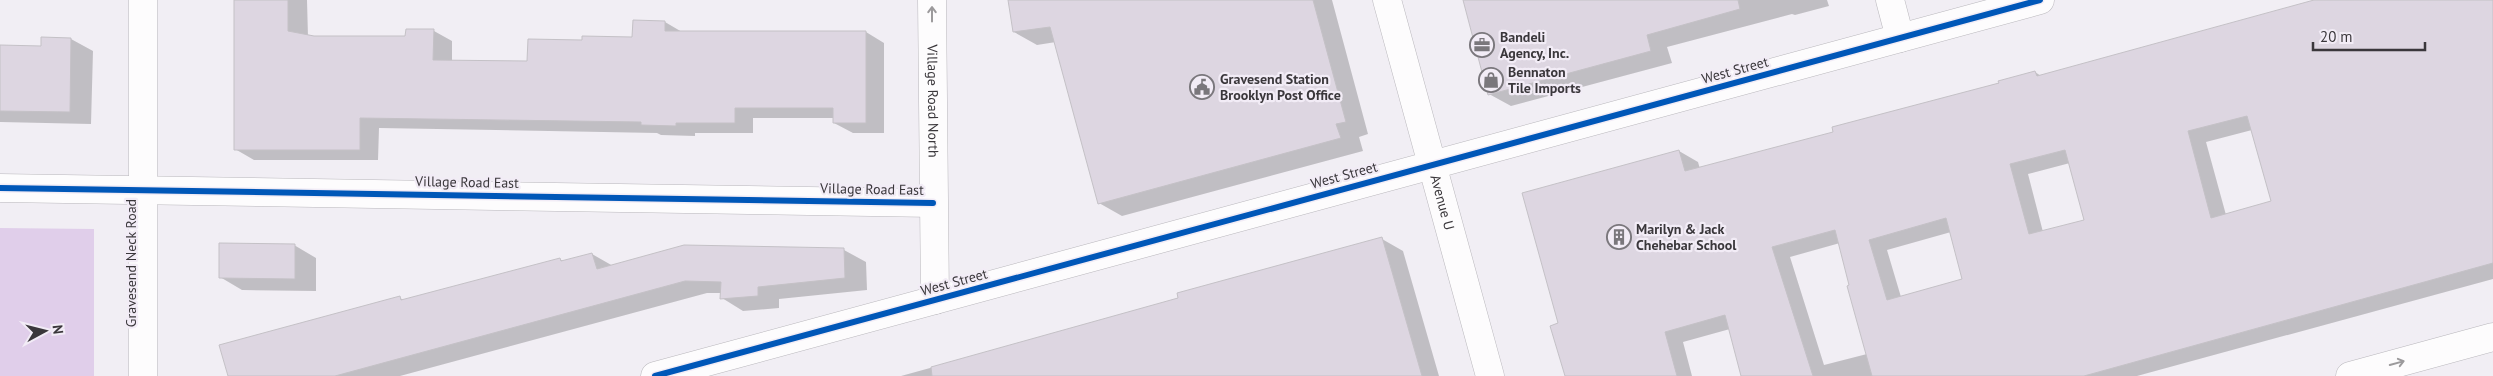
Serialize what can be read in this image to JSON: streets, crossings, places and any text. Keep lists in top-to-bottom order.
{
  "streets": {
    "street": [
      "West Street",
      "Village Road North",
      "Village Road East",
      "Avenue U",
      "Gravesend Neck Road"
    ]
  },
  "crossings": [
    ["West Street", "Village Road East"],
    ["West Street", "Avenue U"],
    ["Village Road North", "Village Road East"],
    ["Village Road East", "Gravesend Neck Road"]
  ],
  "one_way": ["Village Road North"],
  "places": {
    "office": ["Bandeli Agency, Inc."],
    "shop": ["Bennaton Tile Imports"],
    "public building": ["Gravesend Station Brooklyn Post Office"],
    "building": ["Marilyn & Jack Chehebar School"]
  },
  "scale_bar": "20 m",
  "north": "right"
}
